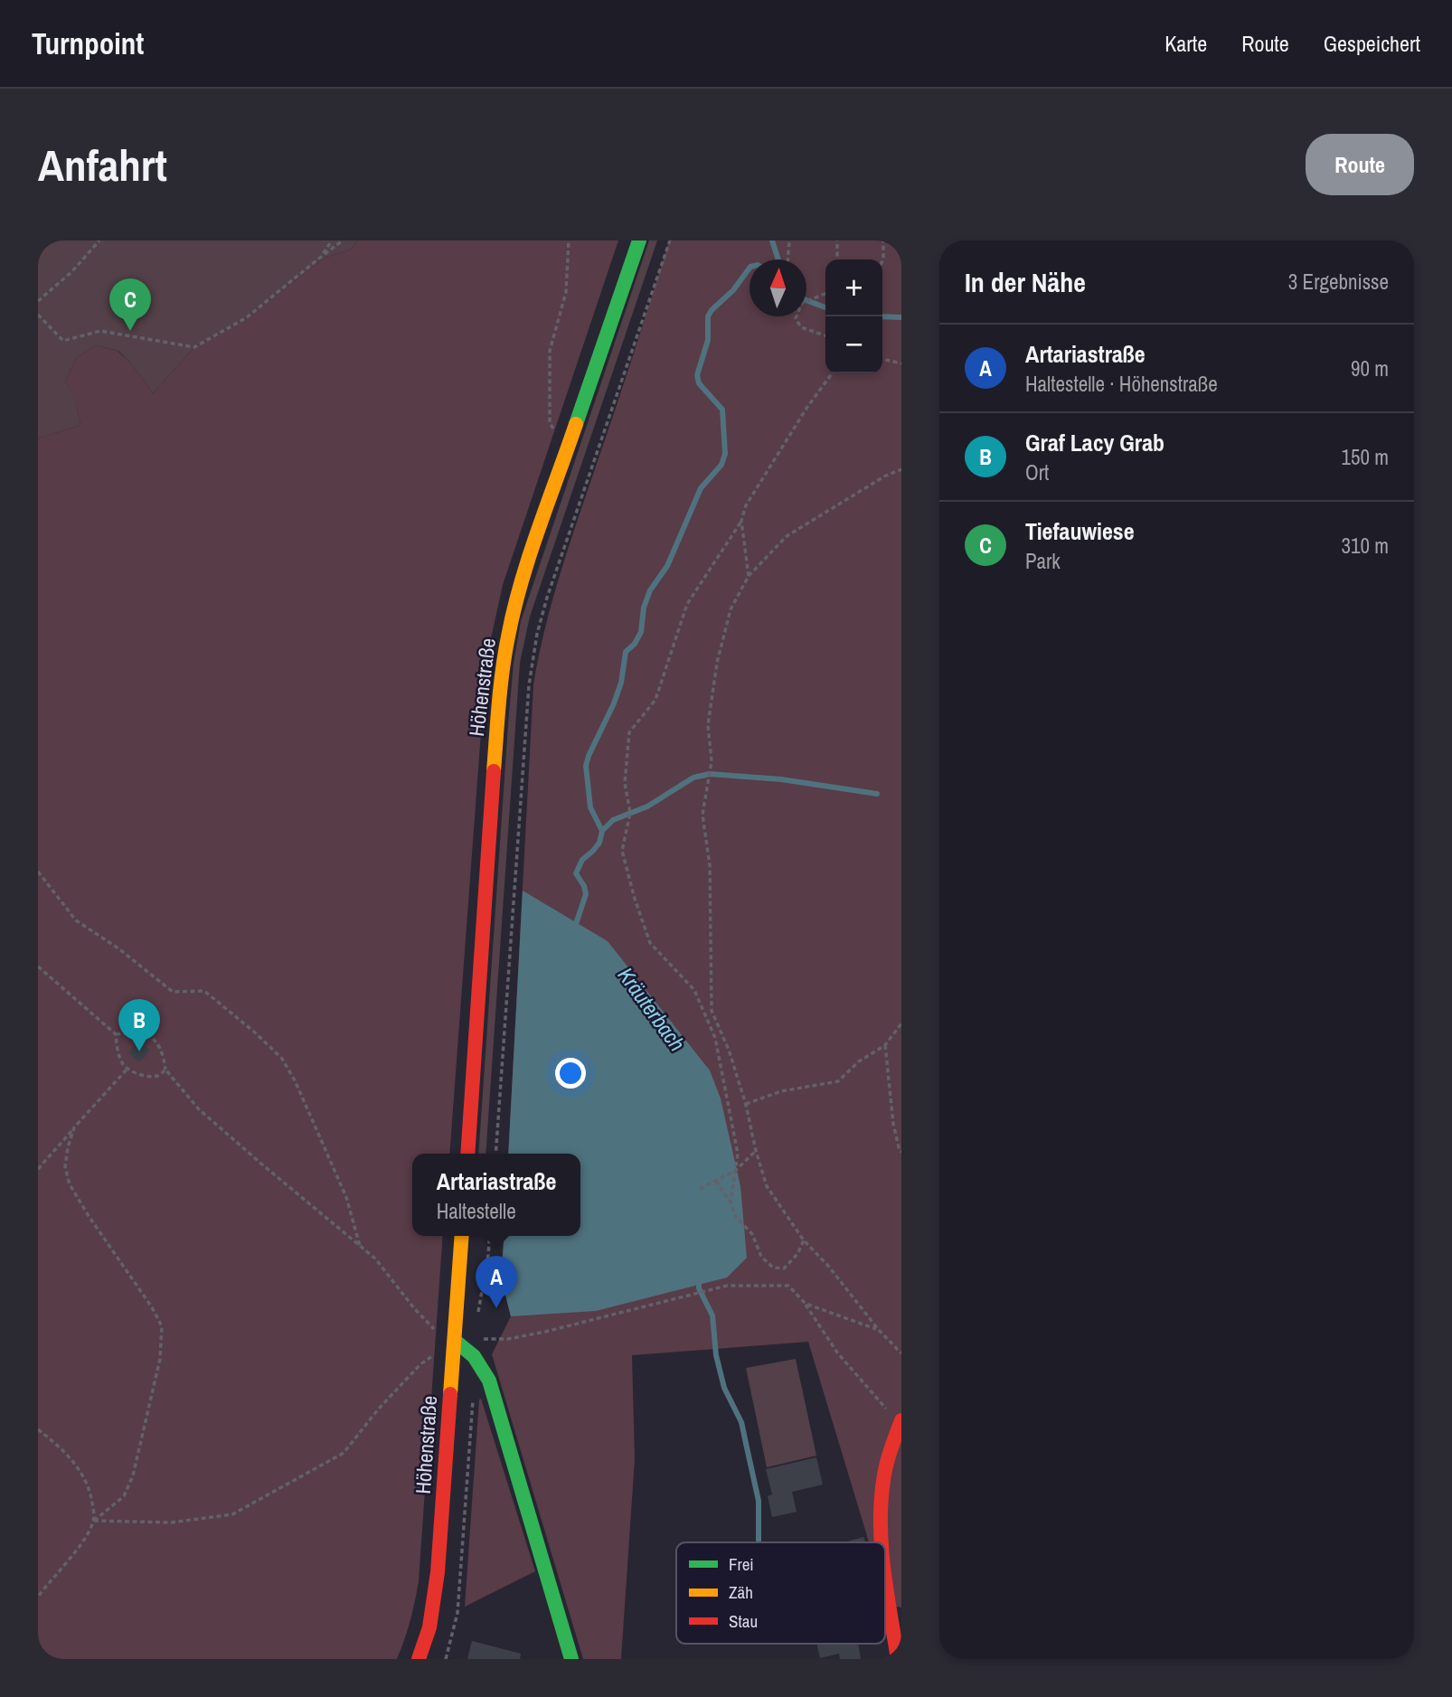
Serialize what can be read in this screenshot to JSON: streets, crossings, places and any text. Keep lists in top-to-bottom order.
{
  "streets": {
    "main road": ["Höhenstraße"]
  },
  "water": ["Kräuterbach"],
  "legend": ["Frei", "Zäh", "Stau"],
  "north": "top",
  "page": {
    "header": "Turnpoint",
    "nav": ["Karte", "Route", "Gespeichert"],
    "buttons": "Route",
    "title": "Anfahrt",
    "heading": ["In der Nähe", "3 Ergebnisse"],
    "map_buttons": ["+", "−"],
    "pins": ["C", "B", "A"],
    "list": [
      {
        "mark": "A",
        "name": "Artariastraße",
        "note": "Haltestelle · Höhenstraße",
        "value": "90 m"
      },
      {
        "mark": "B",
        "name": "Graf Lacy Grab",
        "note": "Ort",
        "value": "150 m"
      },
      {
        "mark": "C",
        "name": "Tiefauwiese",
        "note": "Park",
        "value": "310 m"
      }
    ],
    "popup": ["Artariastraße", "Haltestelle"]
  }
}
